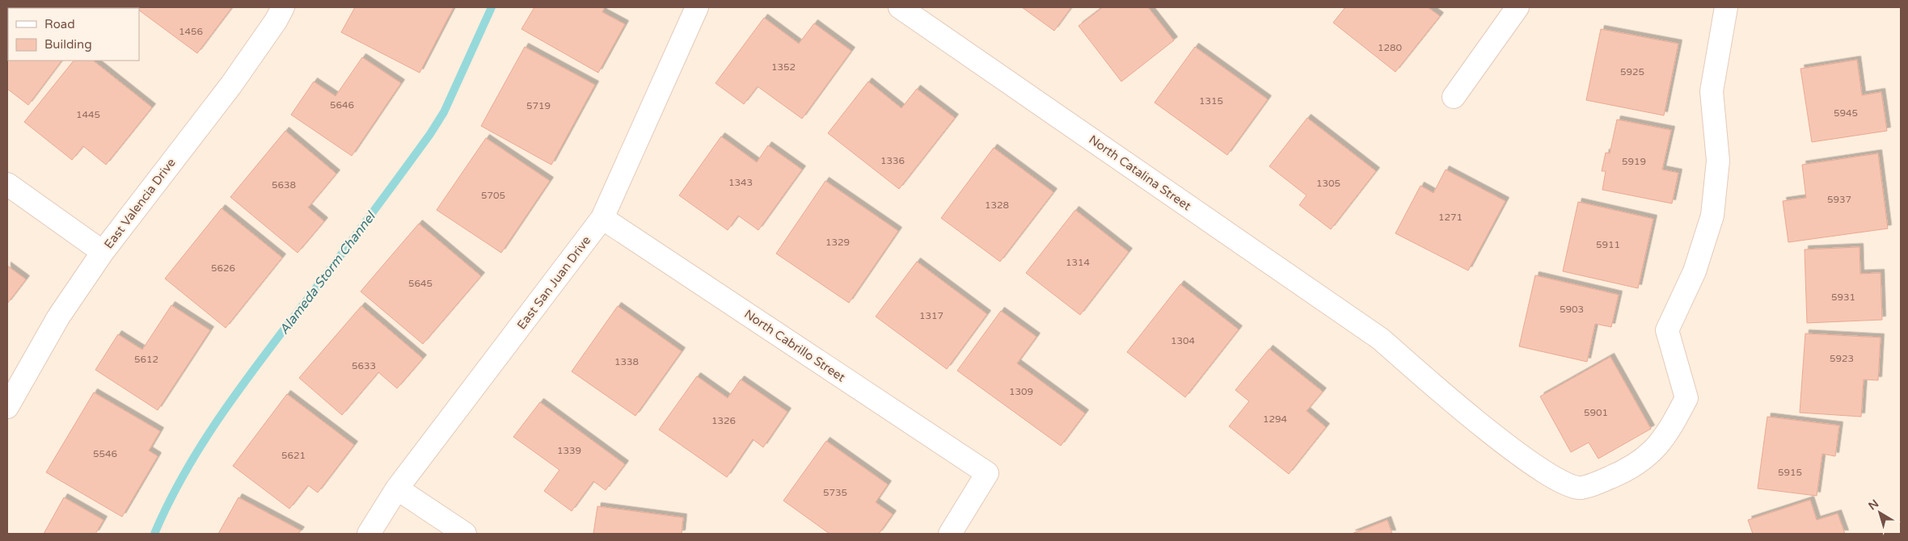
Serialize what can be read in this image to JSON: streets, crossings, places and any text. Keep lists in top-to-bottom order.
{
  "streets": {
    "street": [
      "North Catalina Street",
      "East Valencia Drive",
      "East San Juan Drive",
      "North Cabrillo Street"
    ]
  },
  "crossings": [
    ["East San Juan Drive", "North Cabrillo Street"]
  ],
  "water": ["Alameda Storm Channel"],
  "house_numbers": [
    "1456",
    "1280",
    "1352",
    "5925",
    "1315",
    "5646",
    "5719",
    "5945",
    "1445",
    "1336",
    "5919",
    "1343",
    "1305",
    "5638",
    "5705",
    "5937",
    "1328",
    "1271",
    "1329",
    "5911",
    "1314",
    "5626",
    "5645",
    "5931",
    "5903",
    "1317",
    "1304",
    "5923",
    "5612",
    "1338",
    "5633",
    "1309",
    "5901",
    "1294",
    "1326",
    "1339",
    "5546",
    "5621",
    "5915",
    "5735"
  ],
  "legend": ["Road", "Building"],
  "north": "top left"
}
